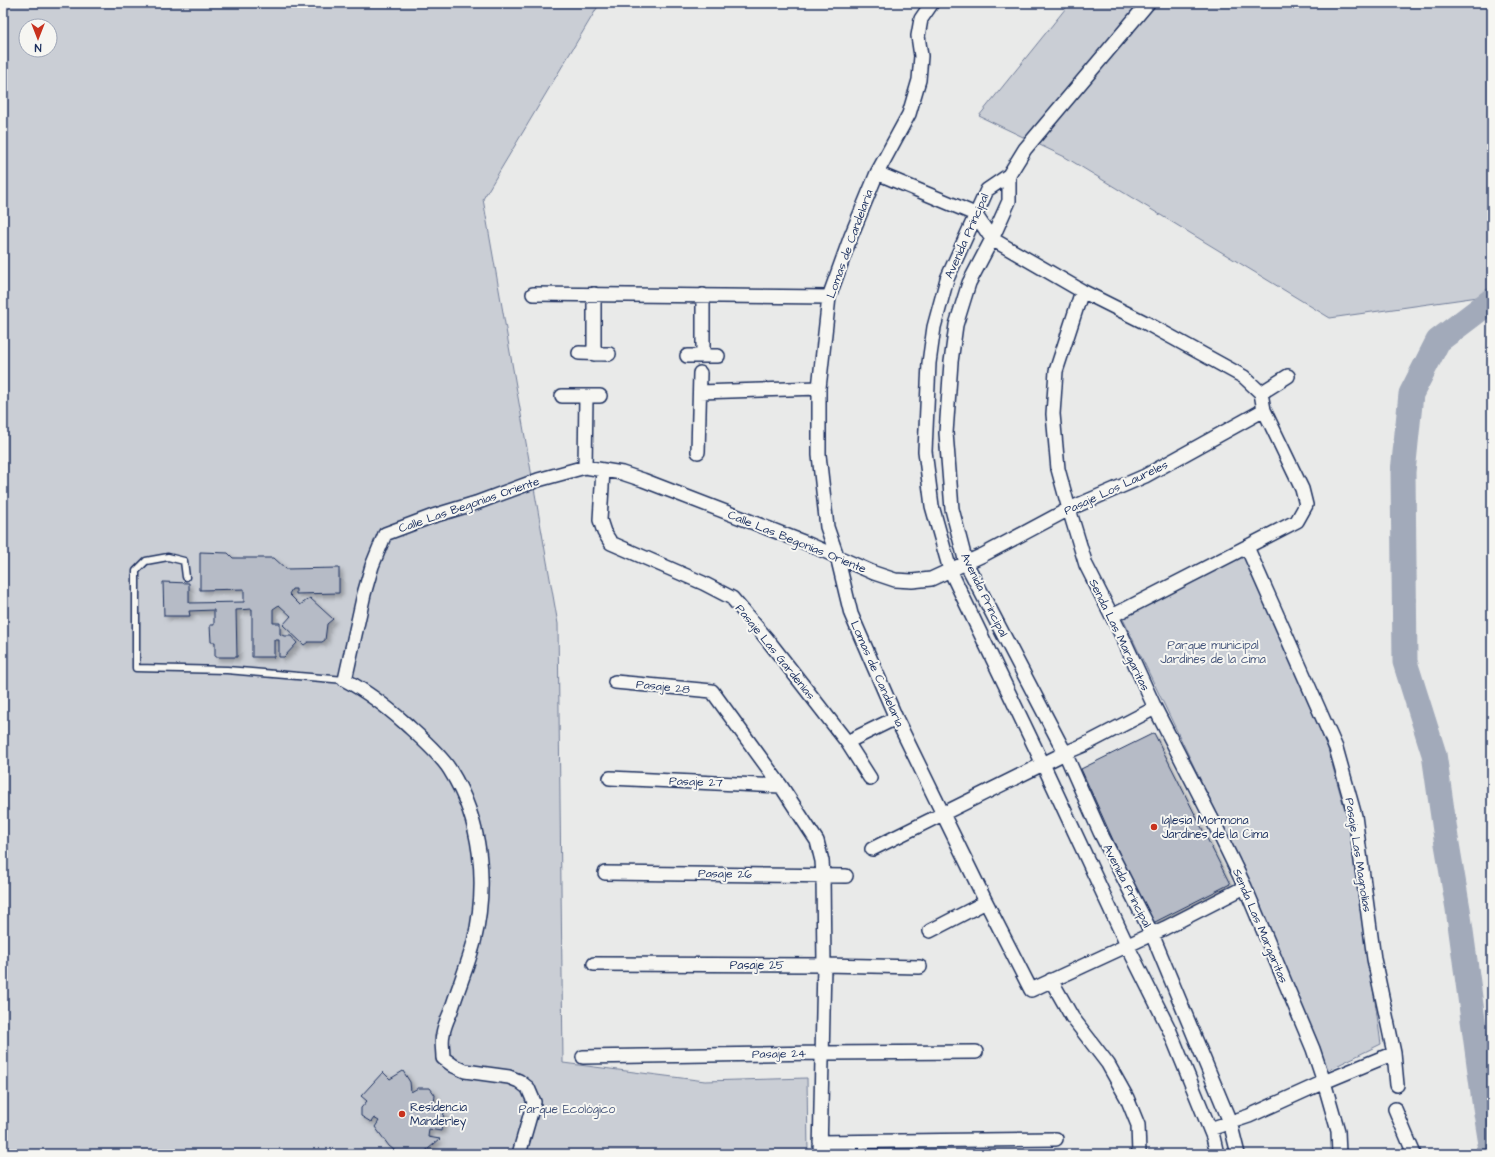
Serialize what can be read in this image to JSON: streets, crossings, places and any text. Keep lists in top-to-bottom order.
{
  "streets": {
    "street": [
      "Avenida Principal",
      "Lomas de Candelaria",
      "Pasaje Los Laureles",
      "Calle Las Begonias Oriente",
      "Senda Las Margaritas",
      "Pasaje Las Gardenias",
      "Pasaje 28",
      "Pasaje 27",
      "Pasaje Las Magnolias",
      "Pasaje 26",
      "Pasaje 25",
      "Pasaje 24"
    ]
  },
  "crossings": [
    ["Avenida Principal", "Lomas de Candelaria"],
    ["Avenida Principal", "Pasaje Los Laureles"],
    ["Avenida Principal", "Calle Las Begonias Oriente"],
    ["Lomas de Candelaria", "Calle Las Begonias Oriente"],
    ["Lomas de Candelaria", "Senda Las Margaritas"],
    ["Pasaje Los Laureles", "Calle Las Begonias Oriente"],
    ["Pasaje Los Laureles", "Senda Las Margaritas"],
    ["Calle Las Begonias Oriente", "Pasaje Las Gardenias"],
    ["Pasaje 28", "Pasaje 27"]
  ],
  "parks": ["Parque municipal Jardines de la cima", "Parque Ecológico"],
  "places": ["Iglesia Mormona Jardines de la Cima", "Residencia Manderley"],
  "north": "bottom"
}
